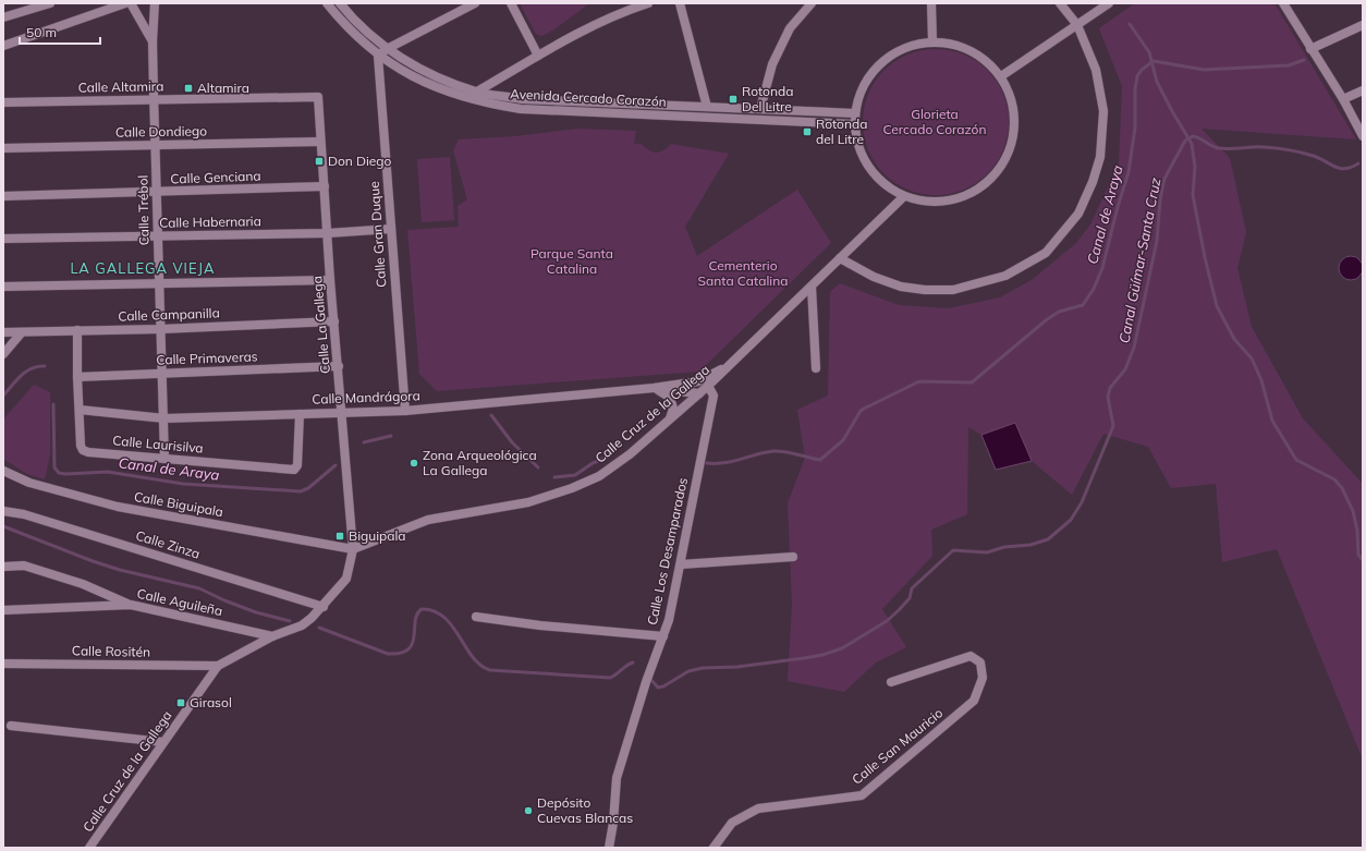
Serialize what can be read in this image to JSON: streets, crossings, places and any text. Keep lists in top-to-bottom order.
{
  "streets": {
    "street": [
      "Calle Altamira",
      "Avenida Cercado Corazón",
      "Calle Dondiego",
      "Calle Genciana",
      "Calle Trébol",
      "Calle Habernaria",
      "Calle Gran Duque",
      "Calle Campanilla",
      "Calle La Gallega",
      "Calle Primaveras",
      "Calle Mandrágora",
      "Calle Cruz de la Gallega",
      "Calle Laurisilva",
      "Calle Biguipala",
      "Calle Zinza",
      "Calle Los Desamparados",
      "Calle Aguileña",
      "Calle Rositén",
      "Calle San Mauricio"
    ]
  },
  "crossings": [
    ["Calle Altamira", "Calle Trébol"],
    ["Calle Altamira", "Calle La Gallega"],
    ["Avenida Cercado Corazón", "Calle Gran Duque"],
    ["Calle Dondiego", "Calle Trébol"],
    ["Calle Dondiego", "Calle La Gallega"],
    ["Calle Genciana", "Calle Trébol"],
    ["Calle Genciana", "Calle La Gallega"],
    ["Calle Trébol", "Calle Habernaria"],
    ["Calle Trébol", "Calle Campanilla"],
    ["Calle Trébol", "Calle Primaveras"],
    ["Calle Trébol", "Calle Mandrágora"],
    ["Calle Trébol", "Calle Laurisilva"],
    ["Calle Habernaria", "Calle Gran Duque"],
    ["Calle Habernaria", "Calle La Gallega"],
    ["Calle Gran Duque", "Calle Mandrágora"],
    ["Calle Campanilla", "Calle La Gallega"],
    ["Calle Campanilla", "Calle Laurisilva"],
    ["Calle La Gallega", "Calle Primaveras"],
    ["Calle La Gallega", "Calle Mandrágora"],
    ["Calle La Gallega", "Calle Cruz de la Gallega"],
    ["Calle La Gallega", "Calle Biguipala"],
    ["Calle Primaveras", "Calle Laurisilva"],
    ["Calle Mandrágora", "Calle Cruz de la Gallega"],
    ["Calle Mandrágora", "Calle Laurisilva"],
    ["Calle Cruz de la Gallega", "Calle Biguipala"],
    ["Calle Cruz de la Gallega", "Calle Zinza"],
    ["Calle Cruz de la Gallega", "Calle Los Desamparados"],
    ["Calle Cruz de la Gallega", "Calle Aguileña"],
    ["Calle Cruz de la Gallega", "Calle Rositén"]
  ],
  "districts": ["LA GALLEGA VIEJA"],
  "water": ["Canal de Araya", "Canal Güímar-Santa Cruz"],
  "parks": ["Glorieta Cercado Corazón", "Parque Santa Catalina", "Cementerio Santa Catalina"],
  "places": {
    "transit": [
      "Altamira",
      "Rotonda Del Litre",
      "Rotonda del Litre",
      "Don Diego",
      "Biguipala",
      "Girasol"
    ],
    "other": ["Zona Arqueológica La Gallega", "Depósito Cuevas Blancas"]
  },
  "scale_bar": "50 m"
}
